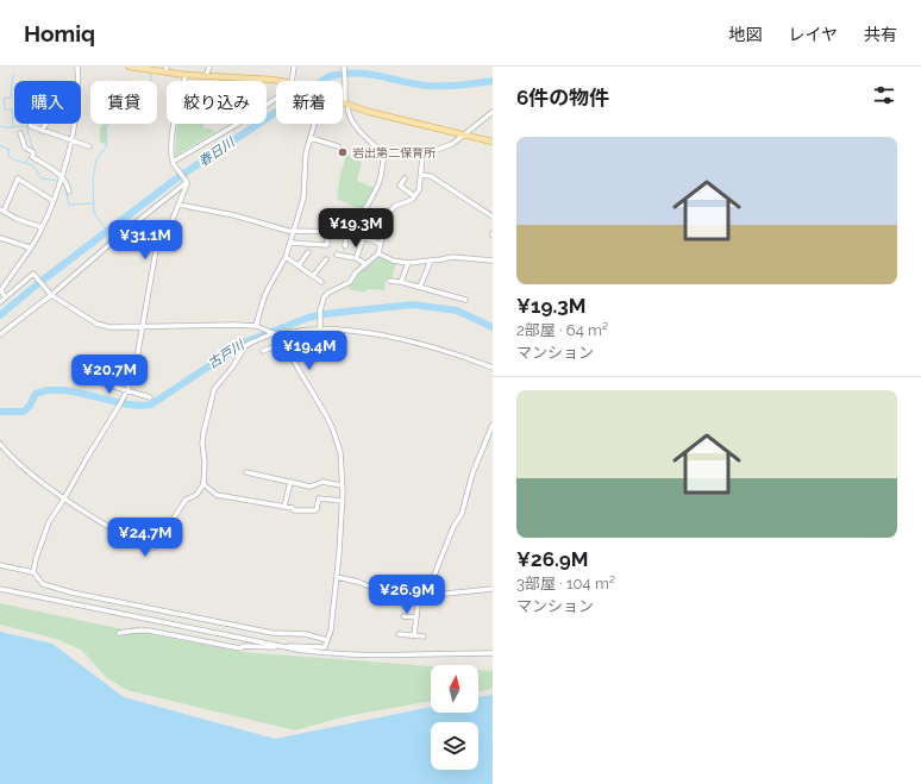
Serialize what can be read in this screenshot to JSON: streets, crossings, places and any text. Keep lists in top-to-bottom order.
{
  "water": ["春日川", "古戸川"],
  "places": ["岩出第二保育所"],
  "north": "top",
  "page": {
    "header": "Homiq",
    "nav": ["地図", "レイヤ", "共有"],
    "heading": "6件の物件",
    "chip": [
      "購入",
      "賃貸",
      "絞り込み",
      "新着"
    ],
    "list": [
      {
        "name": "¥19.3M",
        "note": "2部屋 · 64 m² · マンション"
      },
      {
        "name": "¥26.9M",
        "note": "3部屋 · 104 m² · マンション"
      }
    ],
    "price": [
      "¥19.3M",
      "¥31.1M",
      "¥19.4M",
      "¥20.7M",
      "¥24.7M",
      "¥26.9M"
    ]
  }
}
